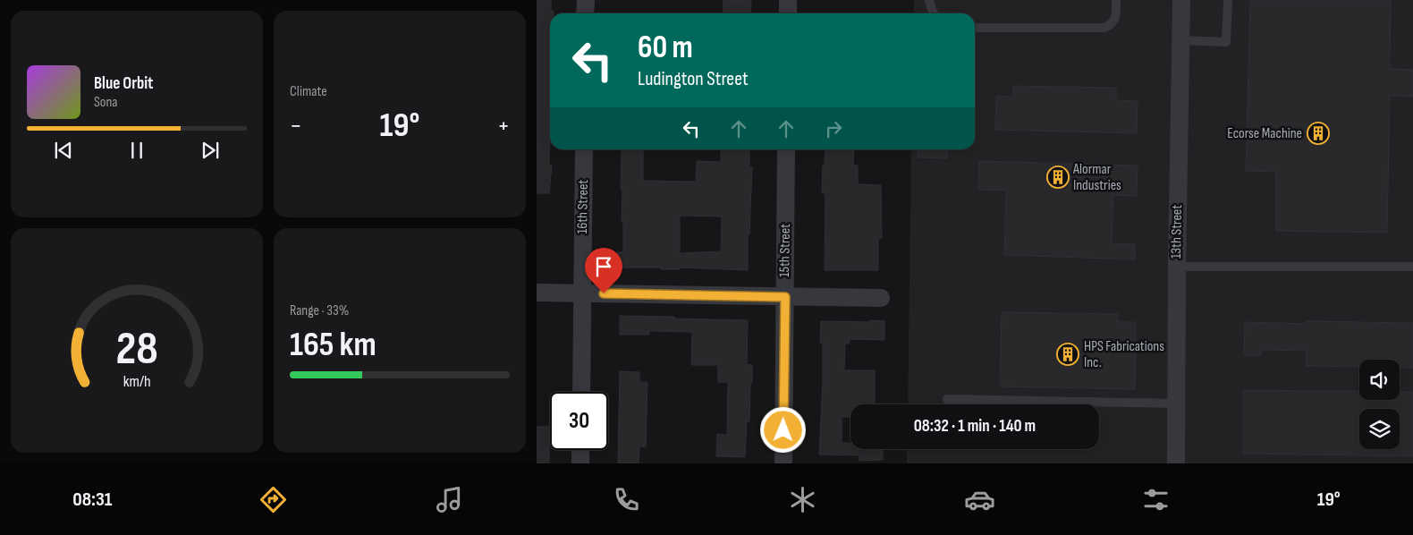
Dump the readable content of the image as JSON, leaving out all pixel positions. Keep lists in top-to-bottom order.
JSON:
{
  "streets": {
    "street": ["16th Street", "13th Street", "15th Street"]
  },
  "places": {
    "building": ["Ecorse Machine", "Alormar Industries", "HPS Fabrications Inc."]
  },
  "page": {
    "tile": [
      "Climate",
      ["Range · 33%", "165 km"]
    ],
    "turn": ["60 m", "Ludington Street"],
    "song": ["Blue Orbit", "Sona"],
    "heat": ["−", "19°", "+"],
    "limit": "30",
    "trip": "08:32 · 1 min · 140 m",
    "tabs": ["08:31", "19°"],
    "gauge": ["28", "km/h"]
  }
}
